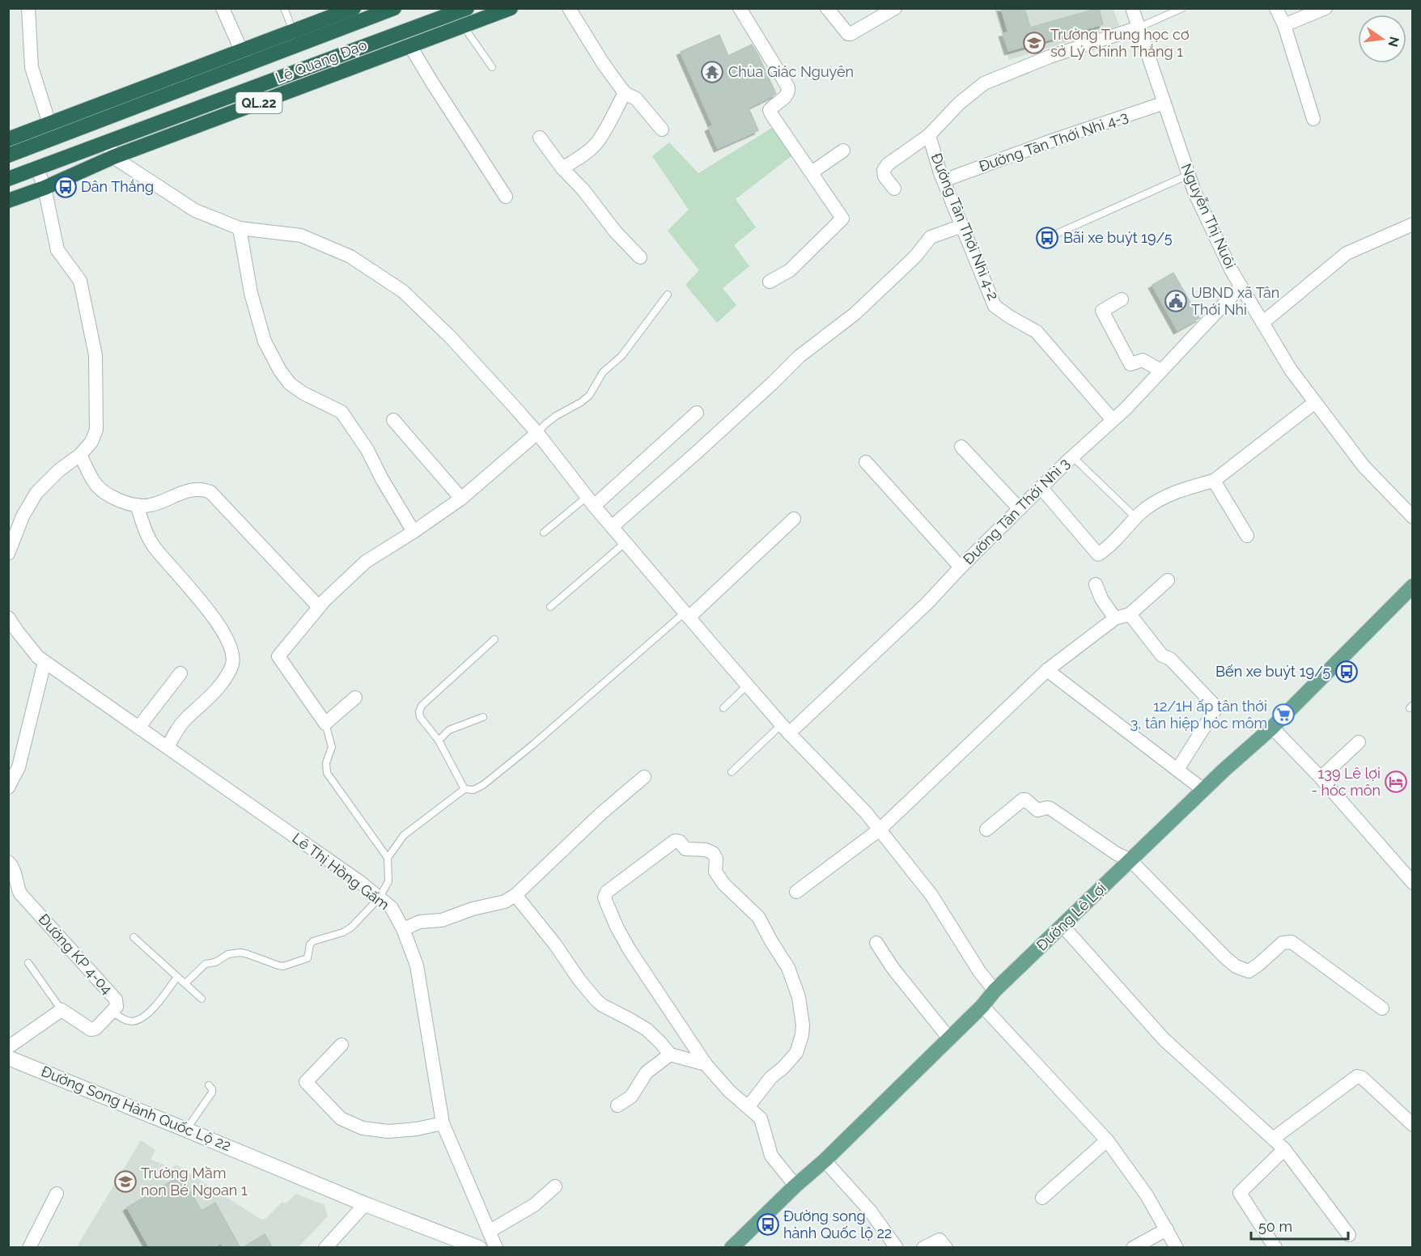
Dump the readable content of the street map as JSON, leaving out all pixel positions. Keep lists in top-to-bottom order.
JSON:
{
  "streets": {
    "highway": ["Lê Quang Đạo", "QL.22"],
    "main road": ["Đường Lê Lợi"],
    "street": [
      "Đường Tân Thới Nhì 4-3",
      "Nguyễn Thị Nuôi",
      "Đường Tân Thới Nhì 4-2",
      "Đường Tân Thới Nhì 3",
      "Lê Thị Hồng Gấm",
      "Đường KP 4-04",
      "Đường Song Hành Quốc Lộ 22"
    ]
  },
  "crossings": [
    ["Đường Tân Thới Nhì 4-3", "Nguyễn Thị Nuôi"],
    ["Đường Tân Thới Nhì 4-3", "Đường Tân Thới Nhì 4-2"],
    ["Nguyễn Thị Nuôi", "Đường Tân Thới Nhì 4-2"],
    ["Nguyễn Thị Nuôi", "Đường Tân Thới Nhì 3"],
    ["Đường Tân Thới Nhì 4-2", "Đường Tân Thới Nhì 3"]
  ],
  "places": {
    "school or university": ["Trường Trung học cơ sở Lý Chính Thắng 1", "Trường Mầm non Bé Ngoan 1"],
    "temple": ["Chùa Giác Nguyên"],
    "bus stop": [
      "Dân Thắng",
      "Bãi xe buýt 19/5",
      "Bến xe buýt 19/5",
      "Đường song hành Quốc lộ 22"
    ],
    "public building": ["UBND xã Tân Thới Nhì"],
    "supermarket": ["12/1H ấp tân thới 3, tân hiệp hóc môm"],
    "hotel": ["139 Lê lợi - hóc môn"]
  },
  "scale_bar": "50 m",
  "north": "right"
}
